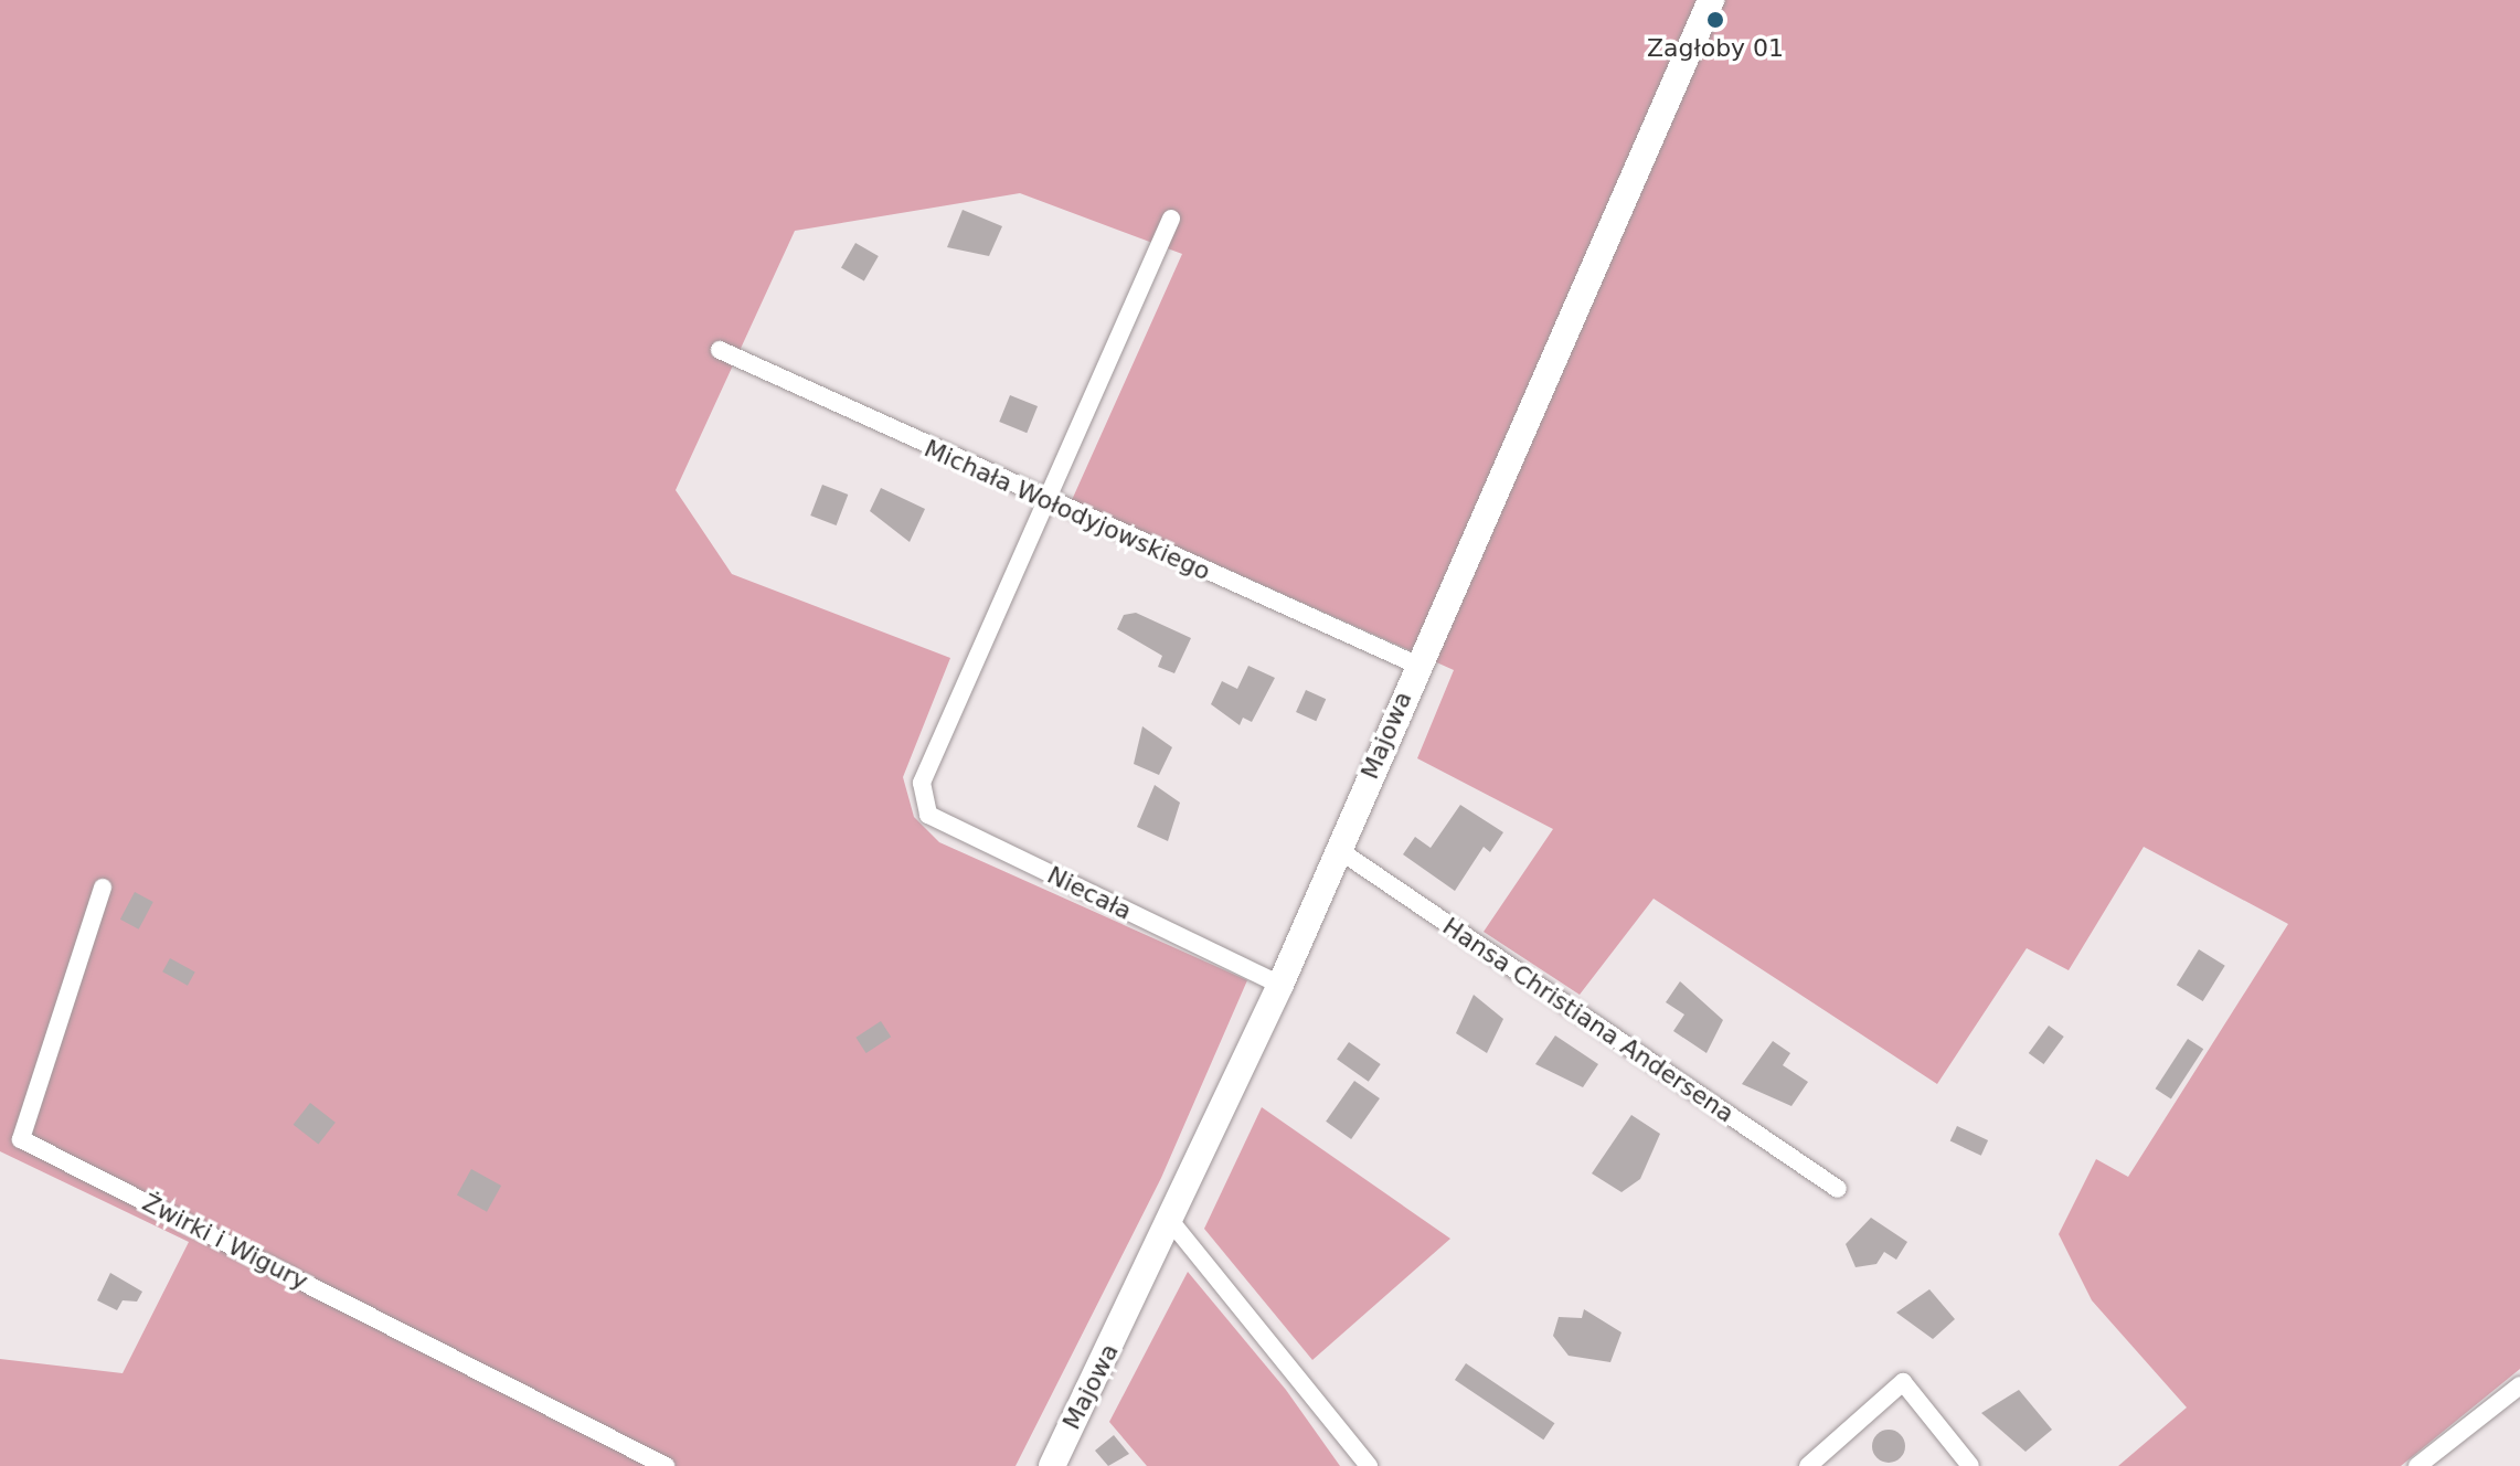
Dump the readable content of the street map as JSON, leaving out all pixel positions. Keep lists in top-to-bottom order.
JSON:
{
  "streets": {
    "street": [
      "Michała Wołodyjowskiego",
      "Majowa",
      "Niecała",
      "Hansa Christiana Andersena",
      "Żwirki i Wigury"
    ]
  },
  "crossings": [
    ["Michała Wołodyjowskiego", "Majowa"],
    ["Michała Wołodyjowskiego", "Niecała"],
    ["Majowa", "Niecała"],
    ["Majowa", "Hansa Christiana Andersena"]
  ],
  "places": ["Zagłoby 01"]
}
